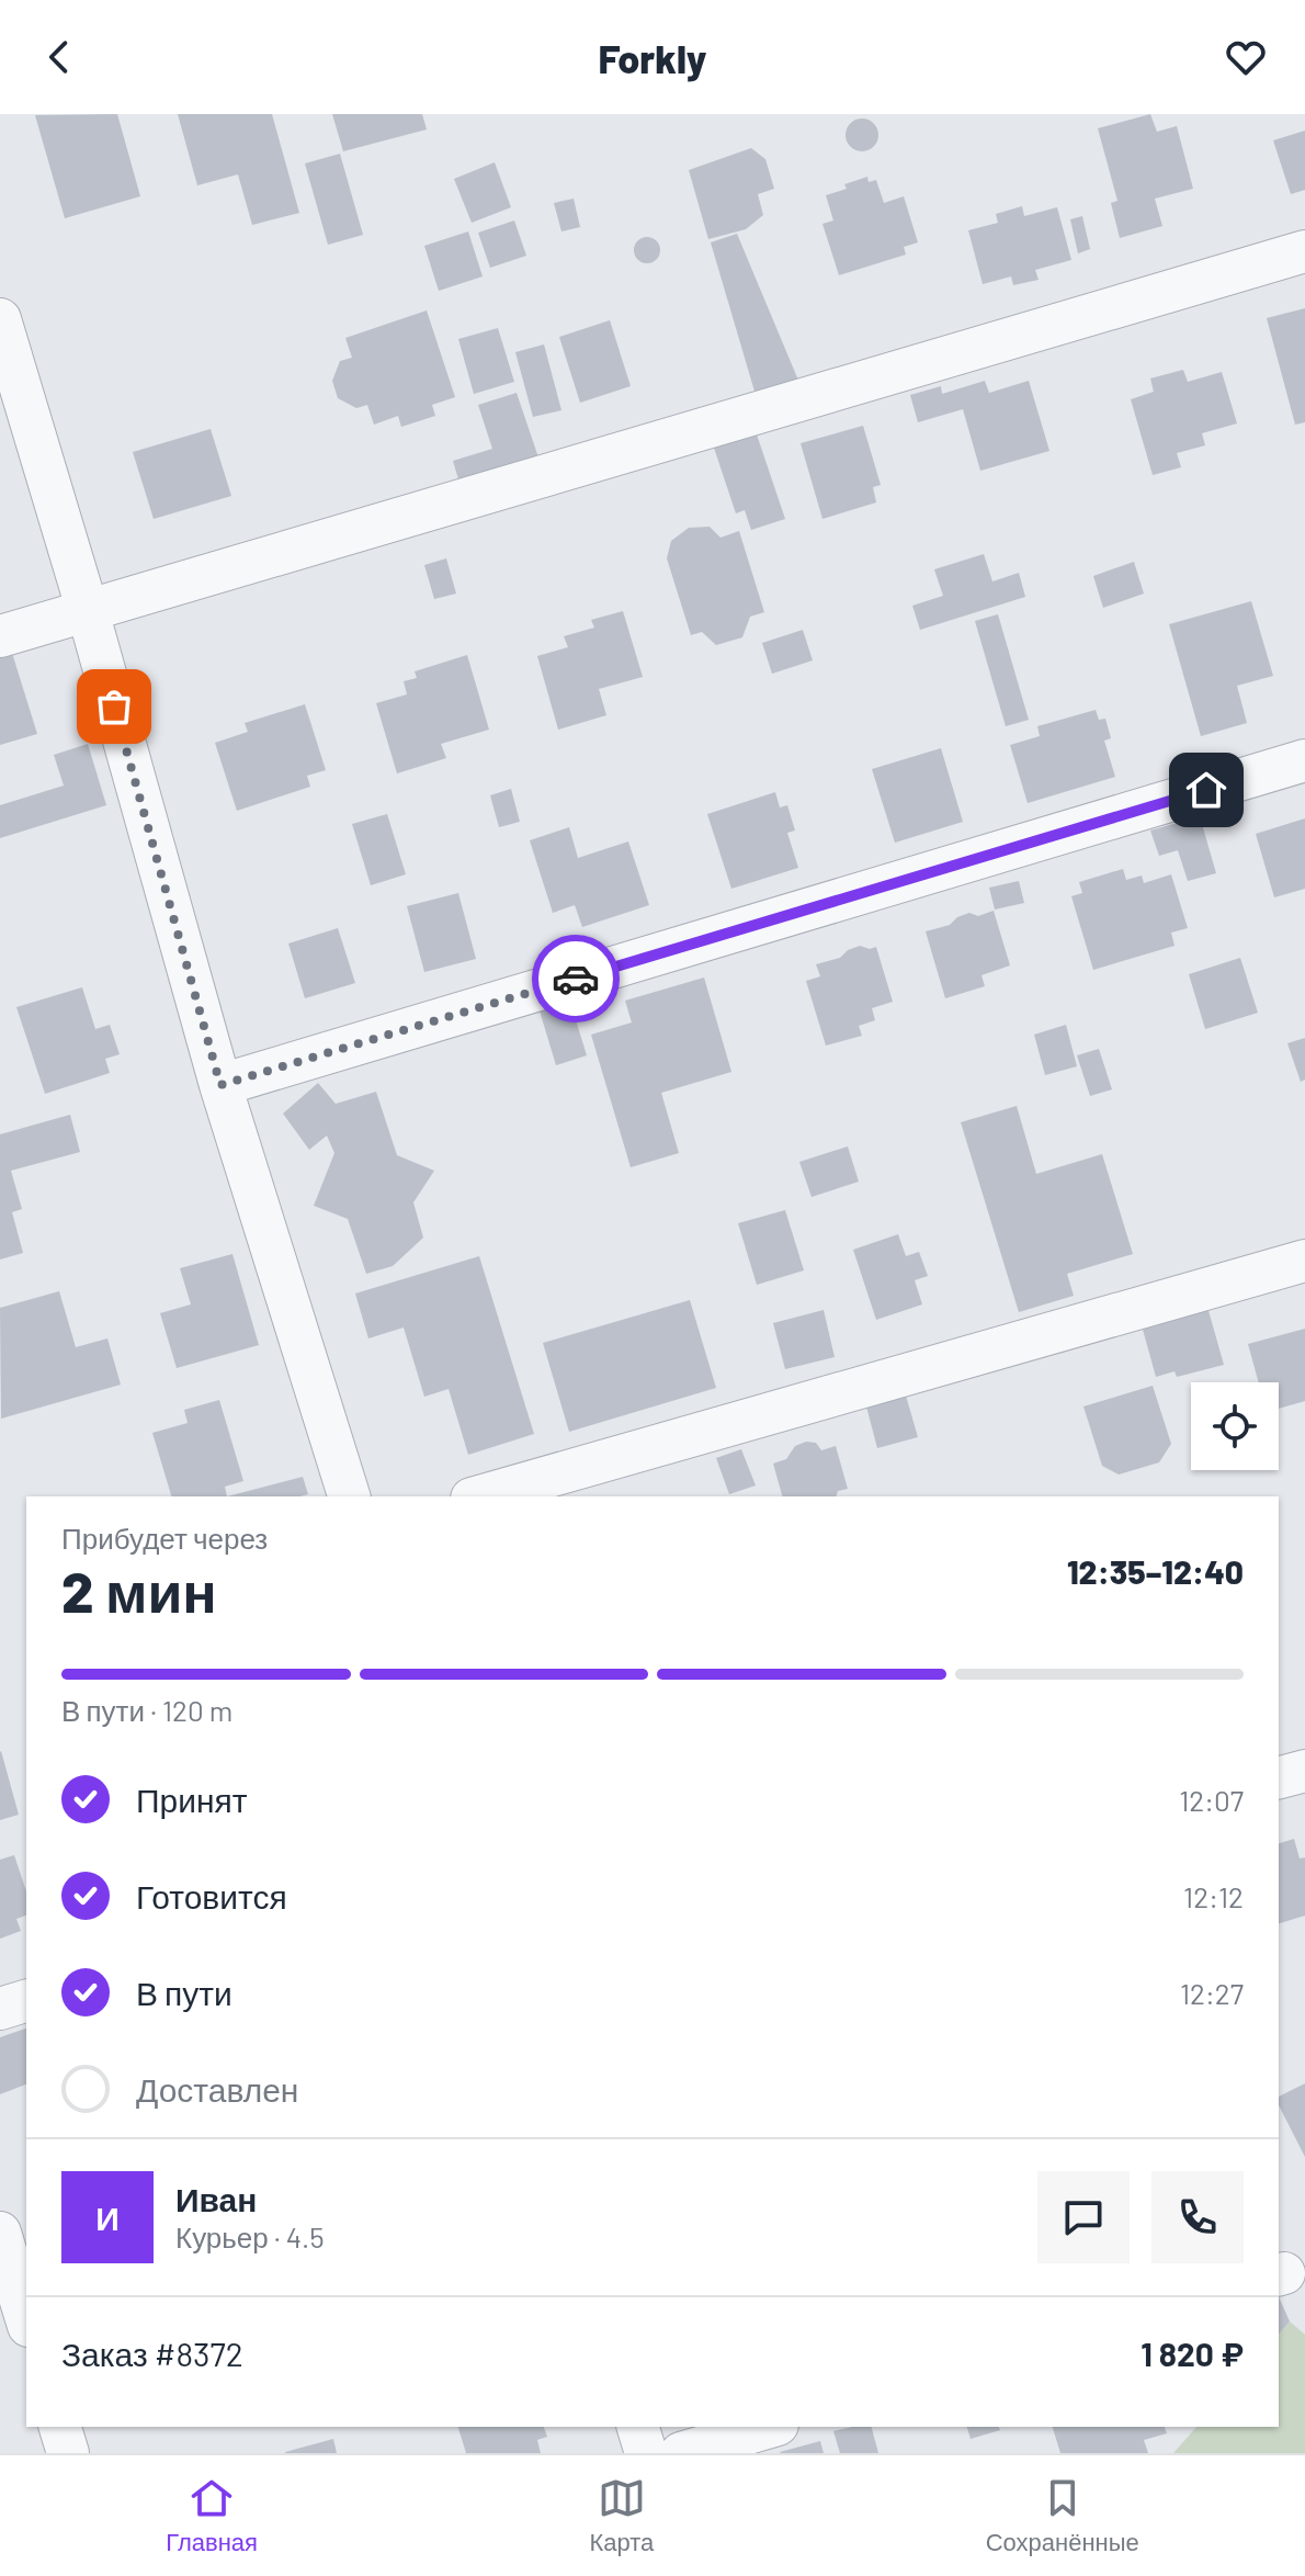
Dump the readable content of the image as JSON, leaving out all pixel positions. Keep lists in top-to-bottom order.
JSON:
{
  "page": {
    "header": "Forkly",
    "heading": ["2 мин", "Прибудет через", "12:35–12:40"],
    "panel": [
      "Иван",
      "Курьер · 4.5",
      "Заказ #8372",
      "1 820 ₽"
    ],
    "bar": "В пути · 120 m",
    "list": [
      ["Принят", "12:07"],
      ["Готовится", "12:12"],
      ["В пути", "12:27"],
      "Доставлен"
    ],
    "round": "И",
    "tabs": ["Главная", "Карта", "Сохранённые"]
  }
}
